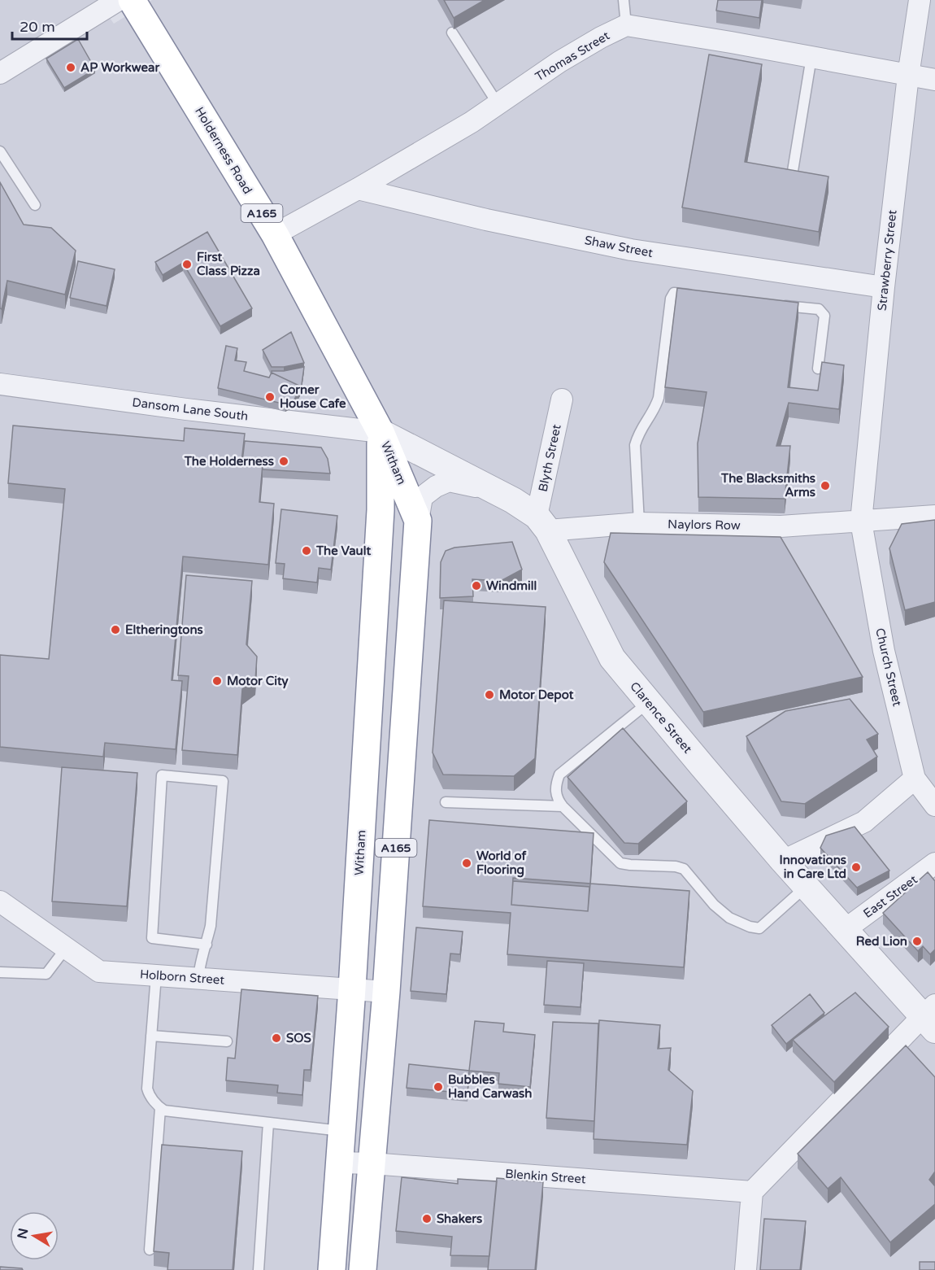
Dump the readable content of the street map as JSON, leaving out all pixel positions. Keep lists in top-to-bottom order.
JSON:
{
  "streets": {
    "highway": ["Holderness Road", "A165", "Witham"],
    "street": [
      "Thomas Street",
      "Shaw Street",
      "Strawberry Street",
      "Dansom Lane South",
      "Blyth Street",
      "Naylors Row",
      "Church Street",
      "Clarence Street",
      "East Street",
      "Holborn Street",
      "Blenkin Street"
    ]
  },
  "crossings": [
    ["Thomas Street", "Holderness Road"],
    ["Thomas Street", "Shaw Street"],
    ["Holderness Road", "Dansom Lane South"],
    ["Holderness Road", "Witham"],
    ["Shaw Street", "Strawberry Street"],
    ["Strawberry Street", "Naylors Row"],
    ["Strawberry Street", "Church Street"],
    ["Dansom Lane South", "Witham"],
    ["Blyth Street", "Naylors Row"],
    ["Blyth Street", "Clarence Street"],
    ["Witham", "Holborn Street"],
    ["Witham", "Blenkin Street"],
    ["Naylors Row", "Church Street"],
    ["Naylors Row", "Clarence Street"],
    ["Clarence Street", "East Street"]
  ],
  "places": [
    "AP Workwear",
    "First Class Pizza",
    "Corner House Cafe",
    "The Holderness",
    "The Blacksmiths Arms",
    "The Vault",
    "Windmill",
    "Eltheringtons",
    "Motor City",
    "Motor Depot",
    "World of Flooring",
    "Innovations in Care Ltd",
    "Red Lion",
    "SOS",
    "Bubbles Hand Carwash",
    "Shakers"
  ],
  "scale_bar": "20 m",
  "north": "left"
}
